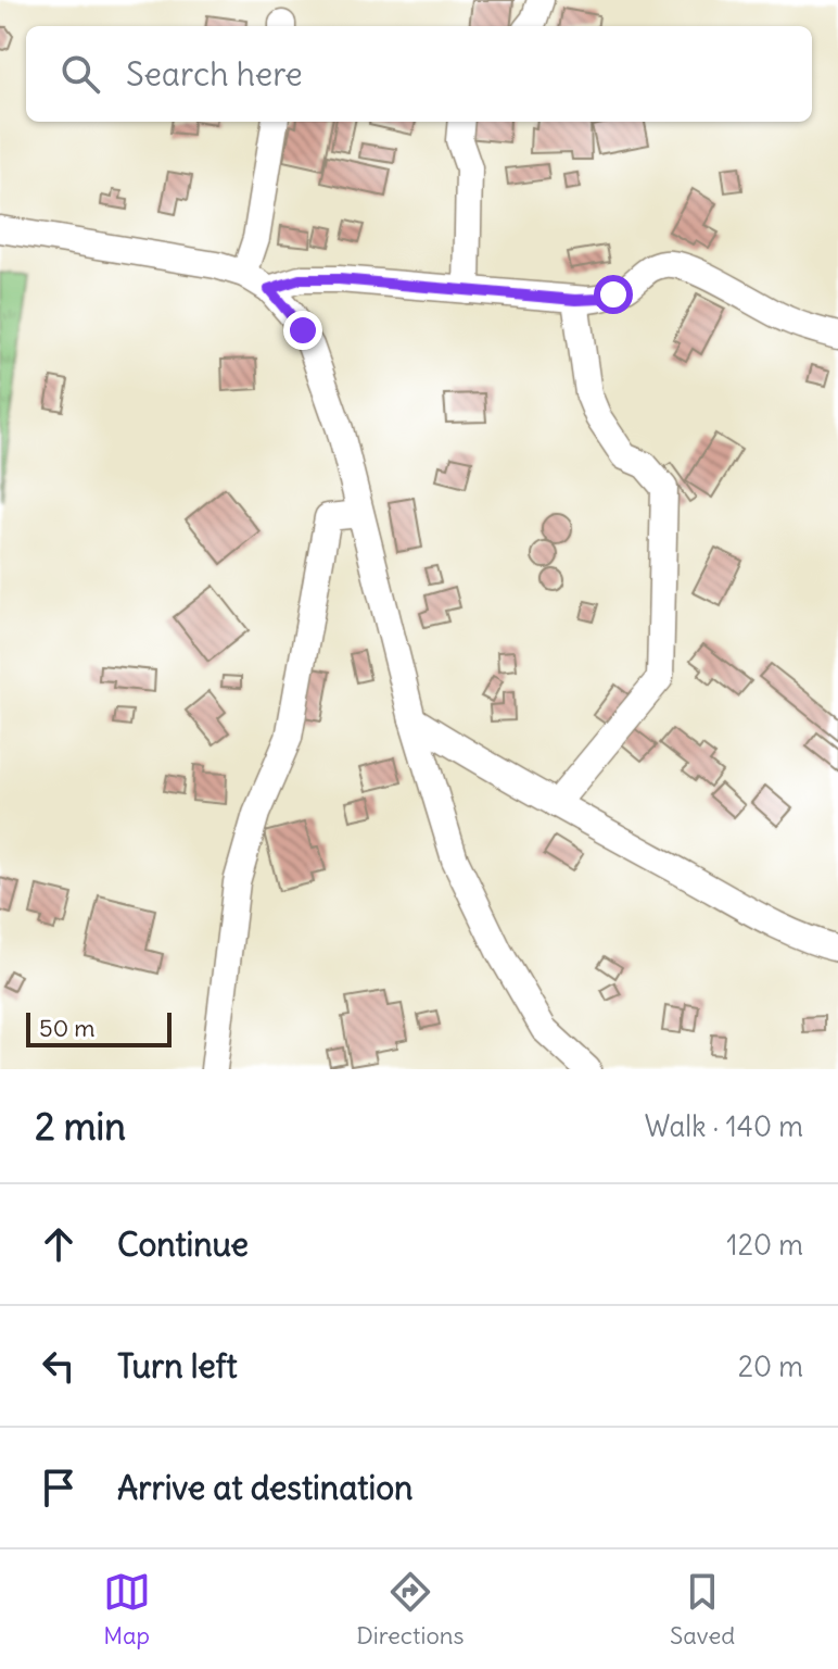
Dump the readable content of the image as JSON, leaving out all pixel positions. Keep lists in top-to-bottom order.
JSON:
{
  "scale_bar": "50 m",
  "page": {
    "search": "Search here",
    "scale": "50 m",
    "heading": ["2 min", "Walk · 140 m"],
    "list": [
      ["Continue", "120 m"],
      ["Turn left", "20 m"],
      "Arrive at destination"
    ],
    "nav": ["Map", "Directions", "Saved"]
  }
}
